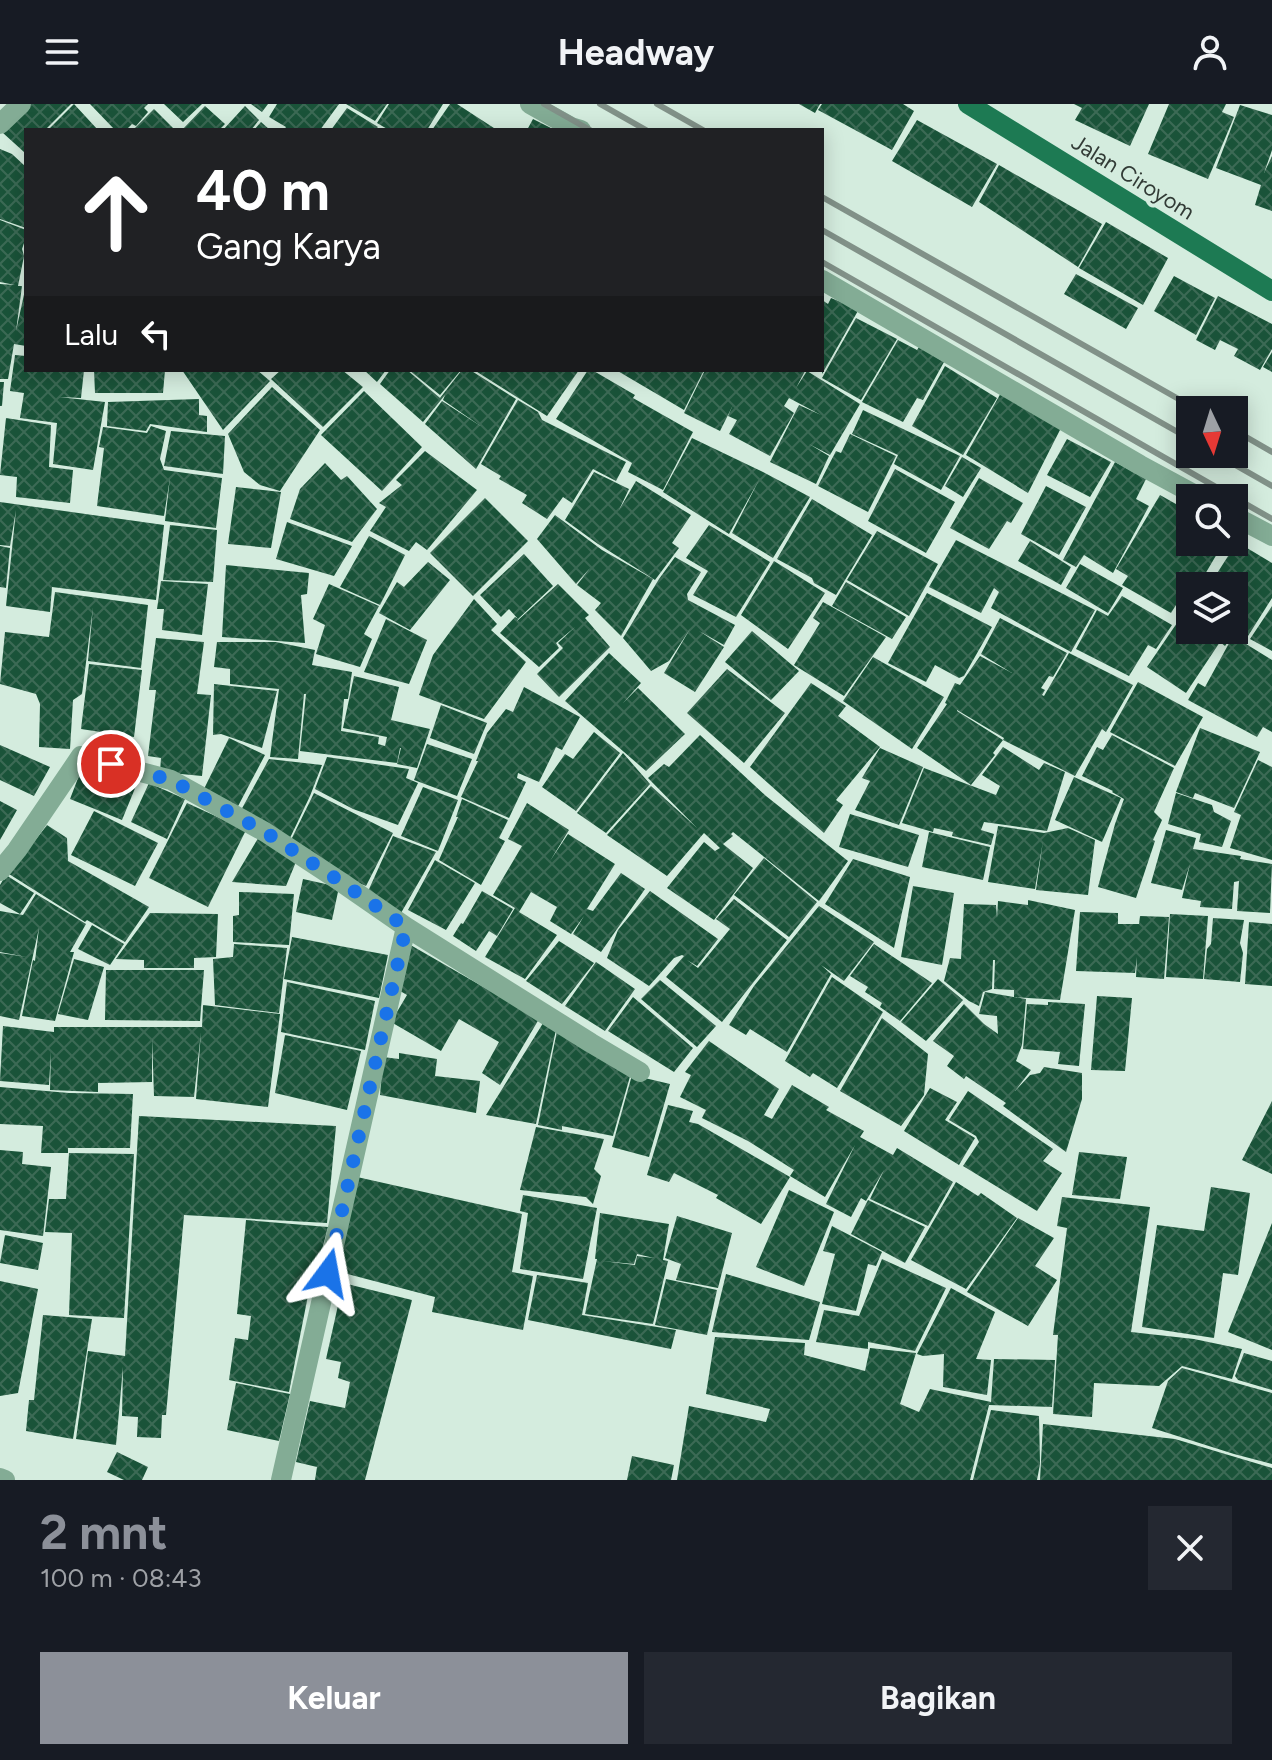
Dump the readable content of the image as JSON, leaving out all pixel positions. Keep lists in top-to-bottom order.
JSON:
{
  "streets": {
    "main road": ["Jalan Ciroyom"]
  },
  "north": "bottom",
  "page": {
    "header": "Headway",
    "turn": ["40 m", "Gang Karya"],
    "then": "Lalu",
    "heading": ["2 mnt", "100 m · 08:43"],
    "buttons": ["Keluar", "Bagikan"]
  }
}
